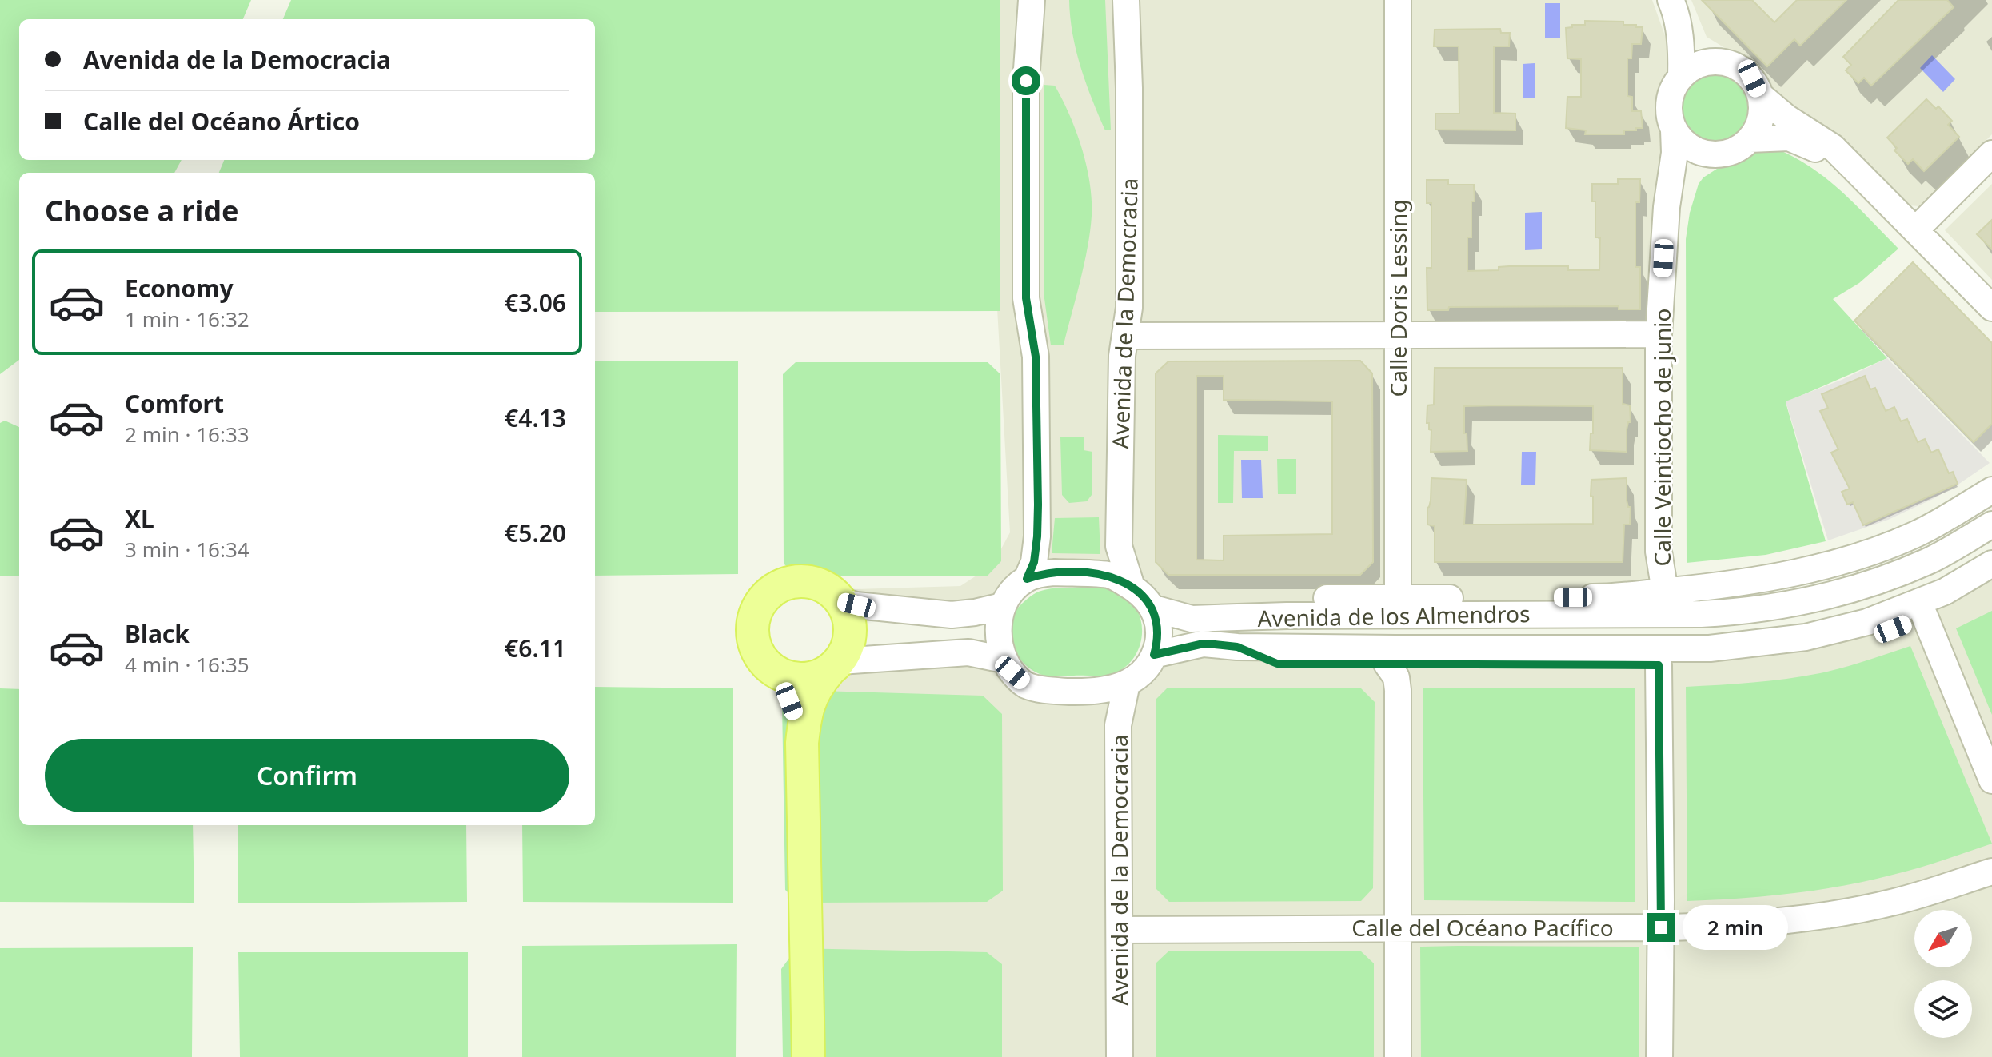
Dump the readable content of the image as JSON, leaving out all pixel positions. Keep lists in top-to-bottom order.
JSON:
{
  "streets": {
    "street": [
      "Calle Doris Lessing",
      "Avenida de la Democracia",
      "Calle Veintiocho de junio",
      "Avenida de los Almendros",
      "Calle del Océano Pacífico"
    ]
  },
  "crossings": [
    ["Calle Doris Lessing", "Avenida de los Almendros"],
    ["Avenida de la Democracia", "Avenida de los Almendros"],
    ["Avenida de la Democracia", "Calle del Océano Pacífico"],
    ["Calle Veintiocho de junio", "Avenida de los Almendros"]
  ],
  "north": "bottom left",
  "page": {
    "banner": ["Avenida de la Democracia", "Calle del Océano Ártico"],
    "heading": "Choose a ride",
    "list": [
      {
        "name": "Economy",
        "note": "1 min · 16:32",
        "value": "€3.06"
      },
      {
        "name": "Comfort",
        "note": "2 min · 16:33",
        "value": "€4.13"
      },
      {
        "name": "XL",
        "note": "3 min · 16:34",
        "value": "€5.20"
      },
      {
        "name": "Black",
        "note": "4 min · 16:35",
        "value": "€6.11"
      }
    ],
    "buttons": "Confirm",
    "bubble": "2 min"
  }
}
